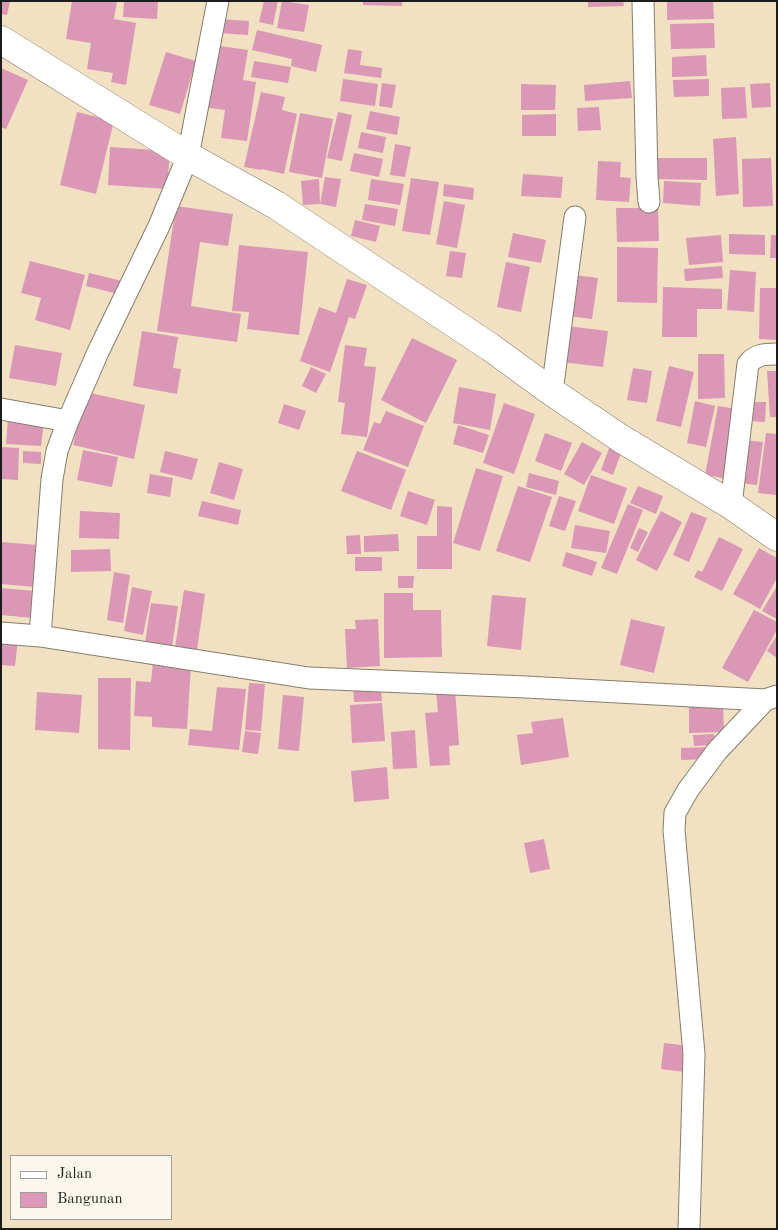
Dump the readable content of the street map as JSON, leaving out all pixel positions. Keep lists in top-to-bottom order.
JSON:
{
  "legend": ["Jalan", "Bangunan"]
}
